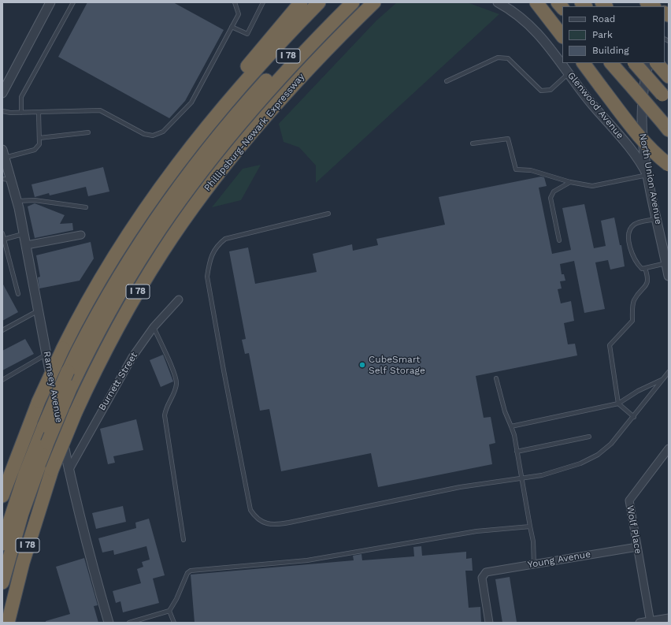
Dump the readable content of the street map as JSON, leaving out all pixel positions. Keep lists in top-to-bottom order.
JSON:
{
  "streets": {
    "highway": ["I 78", "Phillipsburg-Newark Expressway"],
    "street": [
      "Glenwood Avenue",
      "North Union Avenue",
      "Burnett Street",
      "Ramsey Avenue",
      "Wolf Place",
      "Young Avenue"
    ]
  },
  "crossings": [
    ["Glenwood Avenue", "North Union Avenue"],
    ["Burnett Street", "Ramsey Avenue"],
    ["Wolf Place", "Young Avenue"]
  ],
  "places": ["CubeSmart Self Storage"],
  "legend": ["Road", "Park", "Building"]
}
